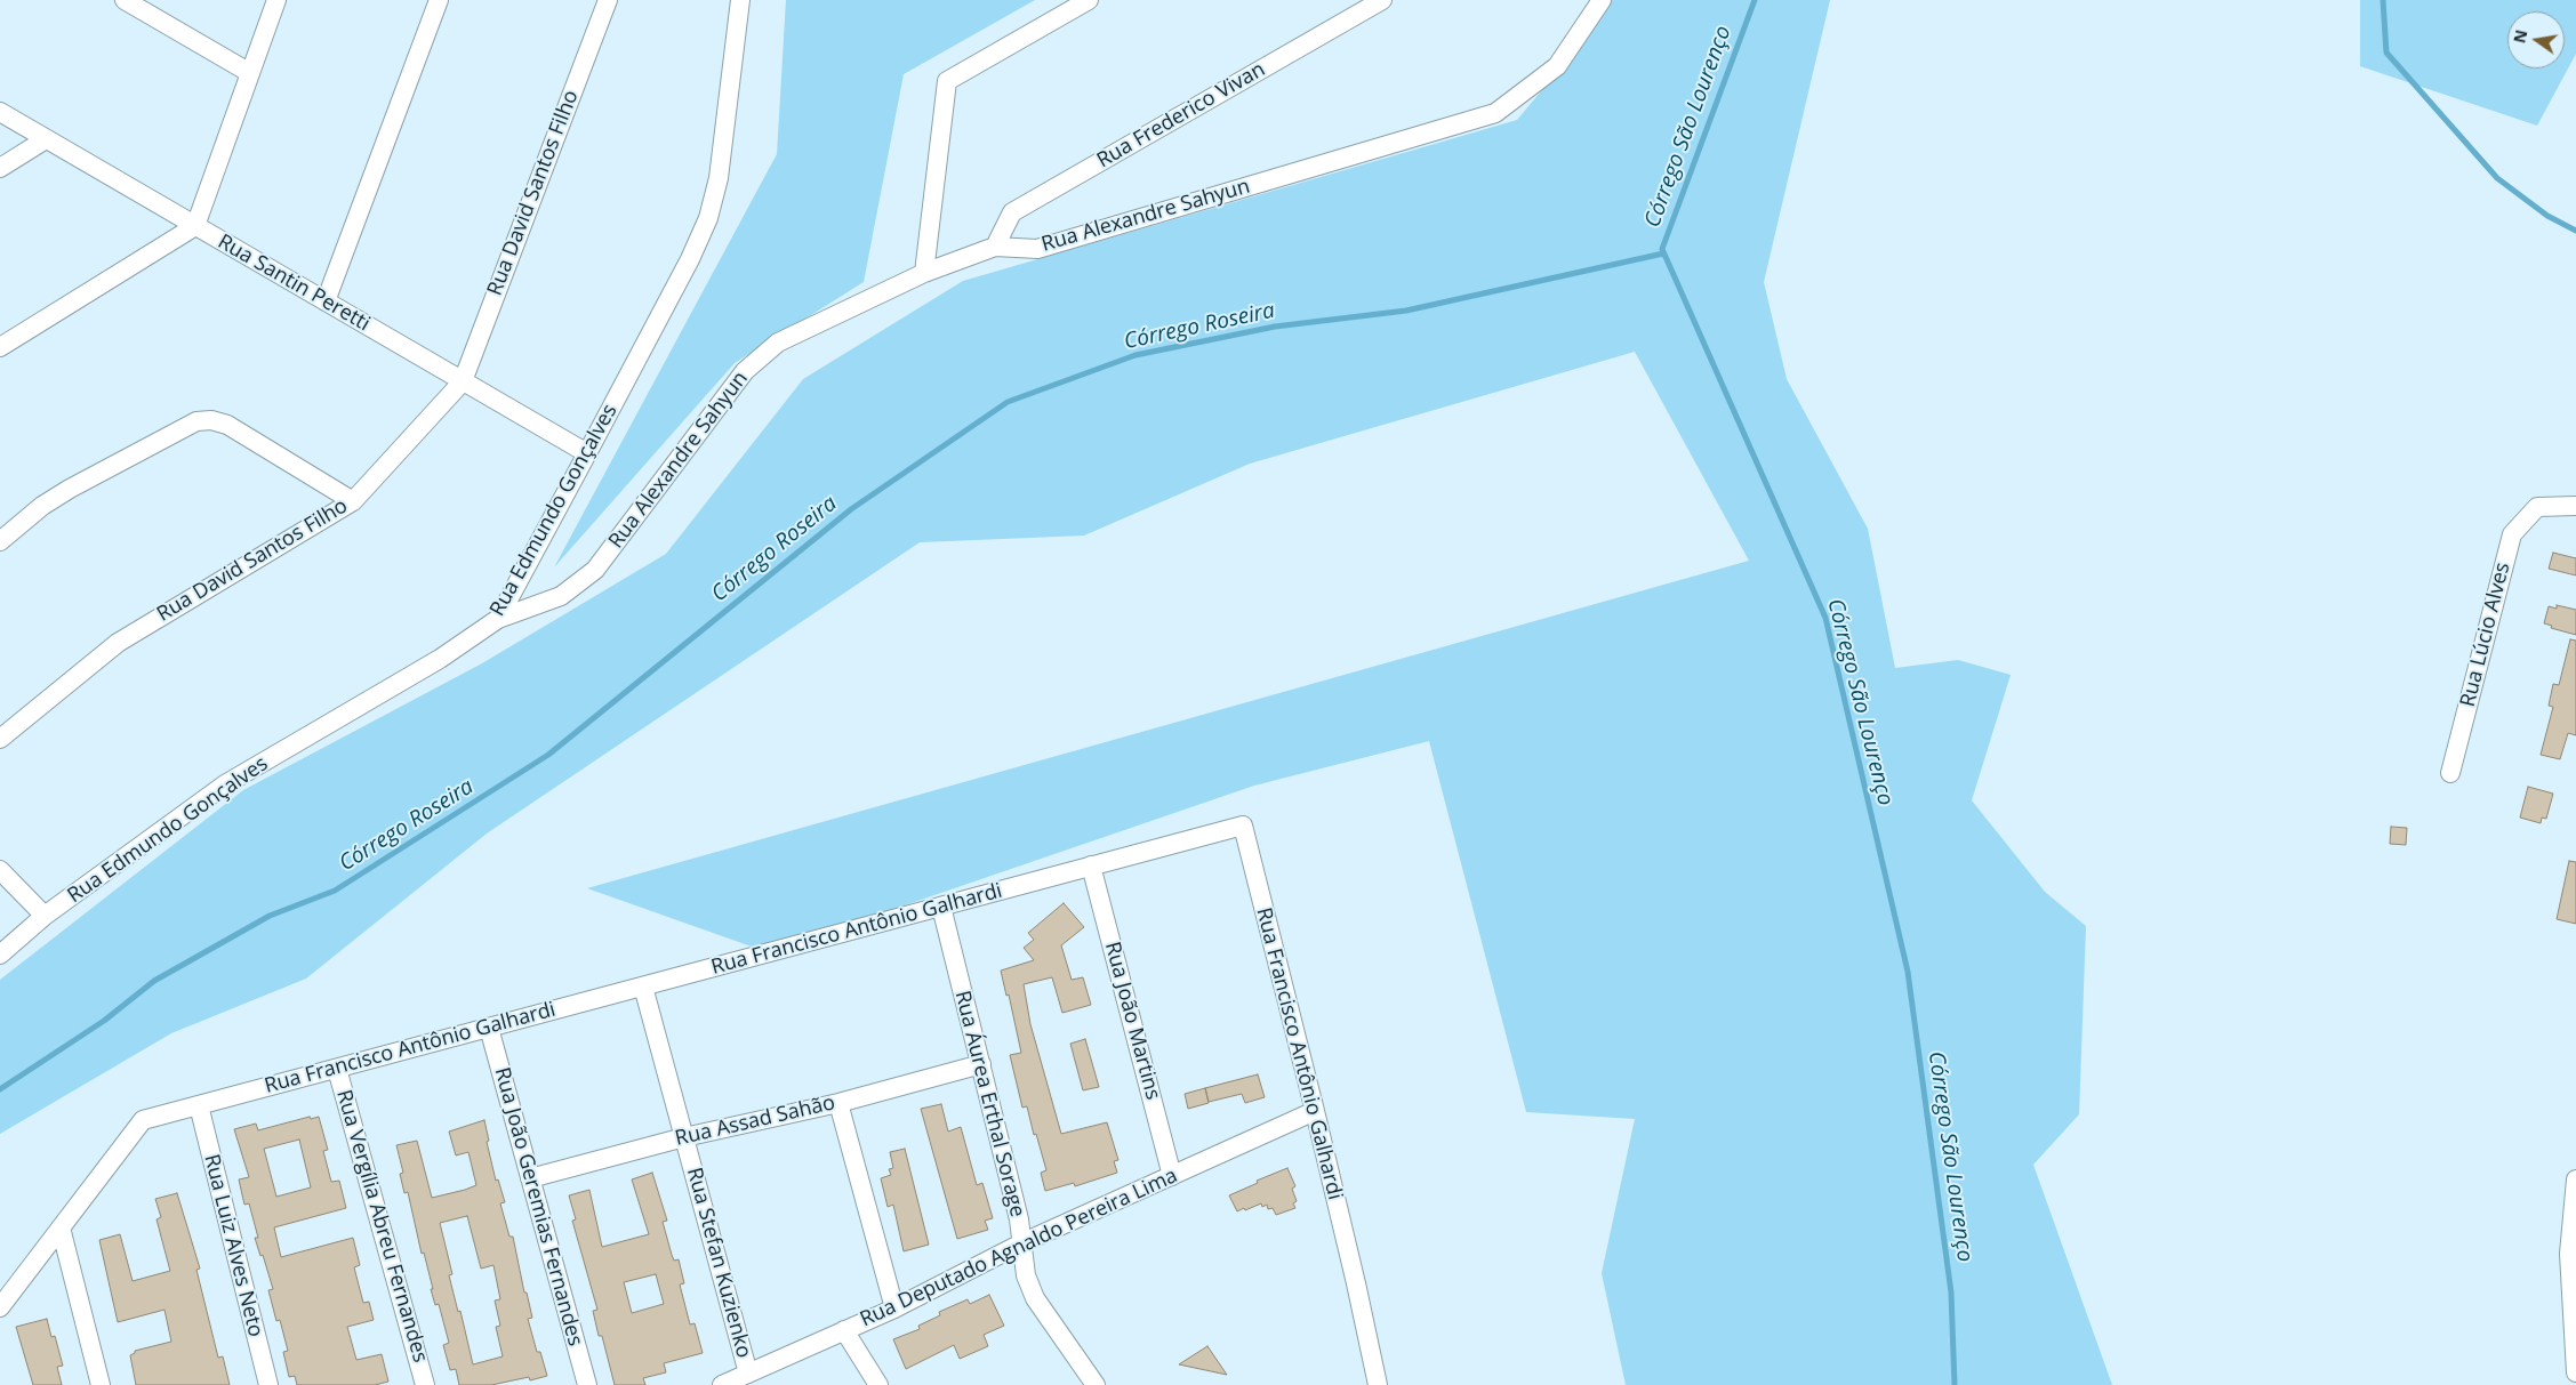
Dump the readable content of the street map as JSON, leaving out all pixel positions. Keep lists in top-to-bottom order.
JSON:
{
  "streets": {
    "street": [
      "Rua Frederico Vivan",
      "Rua David Santos Filho",
      "Rua Alexandre Sahyun",
      "Rua Santin Peretti",
      "Rua Edmundo Gonçalves",
      "Rua Lúcio Alves",
      "Rua Francisco Antônio Galhardi",
      "Rua João Martins",
      "Rua Áurea Erthal Sorage",
      "Rua Assad Sahão",
      "Rua João Geremias Fernandes",
      "Rua Vergília Abreu Fernandes",
      "Rua Luiz Alves Neto",
      "Rua Deputado Agnaldo Pereira Lima",
      "Rua Stefan Kuzienko"
    ]
  },
  "crossings": [
    ["Rua Frederico Vivan", "Rua Alexandre Sahyun"],
    ["Rua David Santos Filho", "Rua Santin Peretti"],
    ["Rua Alexandre Sahyun", "Rua Edmundo Gonçalves"],
    ["Rua Santin Peretti", "Rua Edmundo Gonçalves"],
    ["Rua Francisco Antônio Galhardi", "Rua João Martins"],
    ["Rua Francisco Antônio Galhardi", "Rua Áurea Erthal Sorage"],
    ["Rua Francisco Antônio Galhardi", "Rua João Geremias Fernandes"],
    ["Rua Francisco Antônio Galhardi", "Rua Vergília Abreu Fernandes"],
    ["Rua Francisco Antônio Galhardi", "Rua Luiz Alves Neto"],
    ["Rua Francisco Antônio Galhardi", "Rua Deputado Agnaldo Pereira Lima"],
    ["Rua Francisco Antônio Galhardi", "Rua Stefan Kuzienko"],
    ["Rua João Martins", "Rua Deputado Agnaldo Pereira Lima"],
    ["Rua Áurea Erthal Sorage", "Rua Assad Sahão"],
    ["Rua Áurea Erthal Sorage", "Rua Deputado Agnaldo Pereira Lima"],
    ["Rua Assad Sahão", "Rua João Geremias Fernandes"],
    ["Rua Assad Sahão", "Rua Stefan Kuzienko"],
    ["Rua Deputado Agnaldo Pereira Lima", "Rua Stefan Kuzienko"]
  ],
  "water": ["Córrego São Lourenço", "Córrego Roseira"],
  "north": "left"
}
